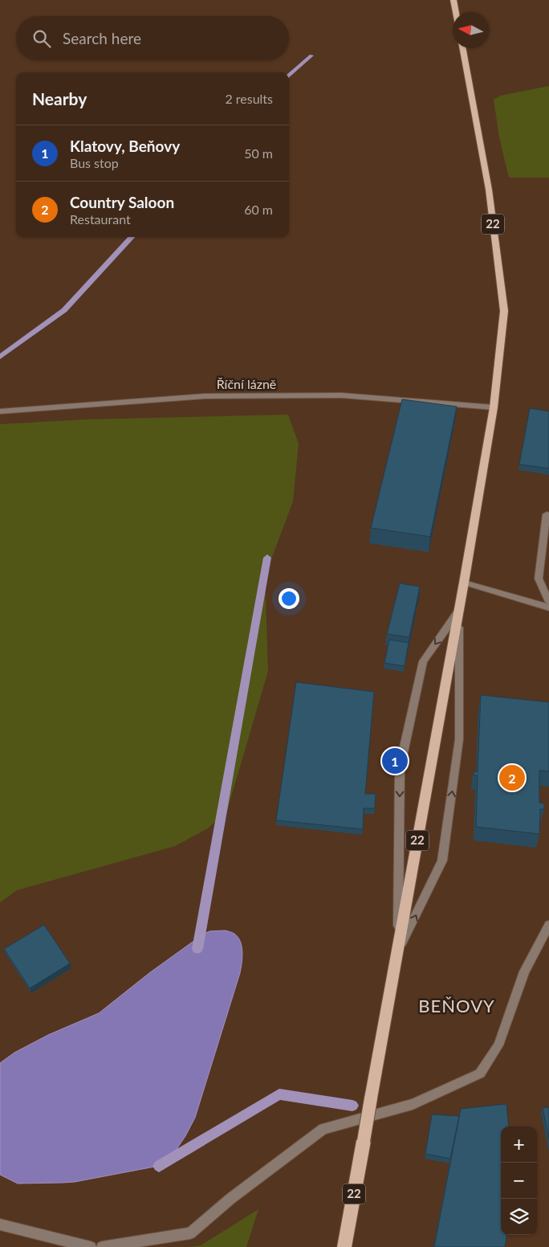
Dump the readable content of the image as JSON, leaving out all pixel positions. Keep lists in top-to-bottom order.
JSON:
{
  "streets": {
    "main road": ["22"],
    "street": ["Říční lázně"]
  },
  "crossings": [
    ["22", "Říční lázně"]
  ],
  "districts": ["BEŇOVY"],
  "north": "left",
  "page": {
    "search": "Search here",
    "heading": ["Nearby", "2 results"],
    "list": [
      {
        "mark": "1",
        "name": "Klatovy, Beňovy",
        "note": "Bus stop",
        "value": "50 m"
      },
      {
        "mark": "2",
        "name": "Country Saloon",
        "note": "Restaurant",
        "value": "60 m"
      }
    ],
    "pins": ["1", "2"],
    "map_buttons": ["+", "−"]
  }
}
